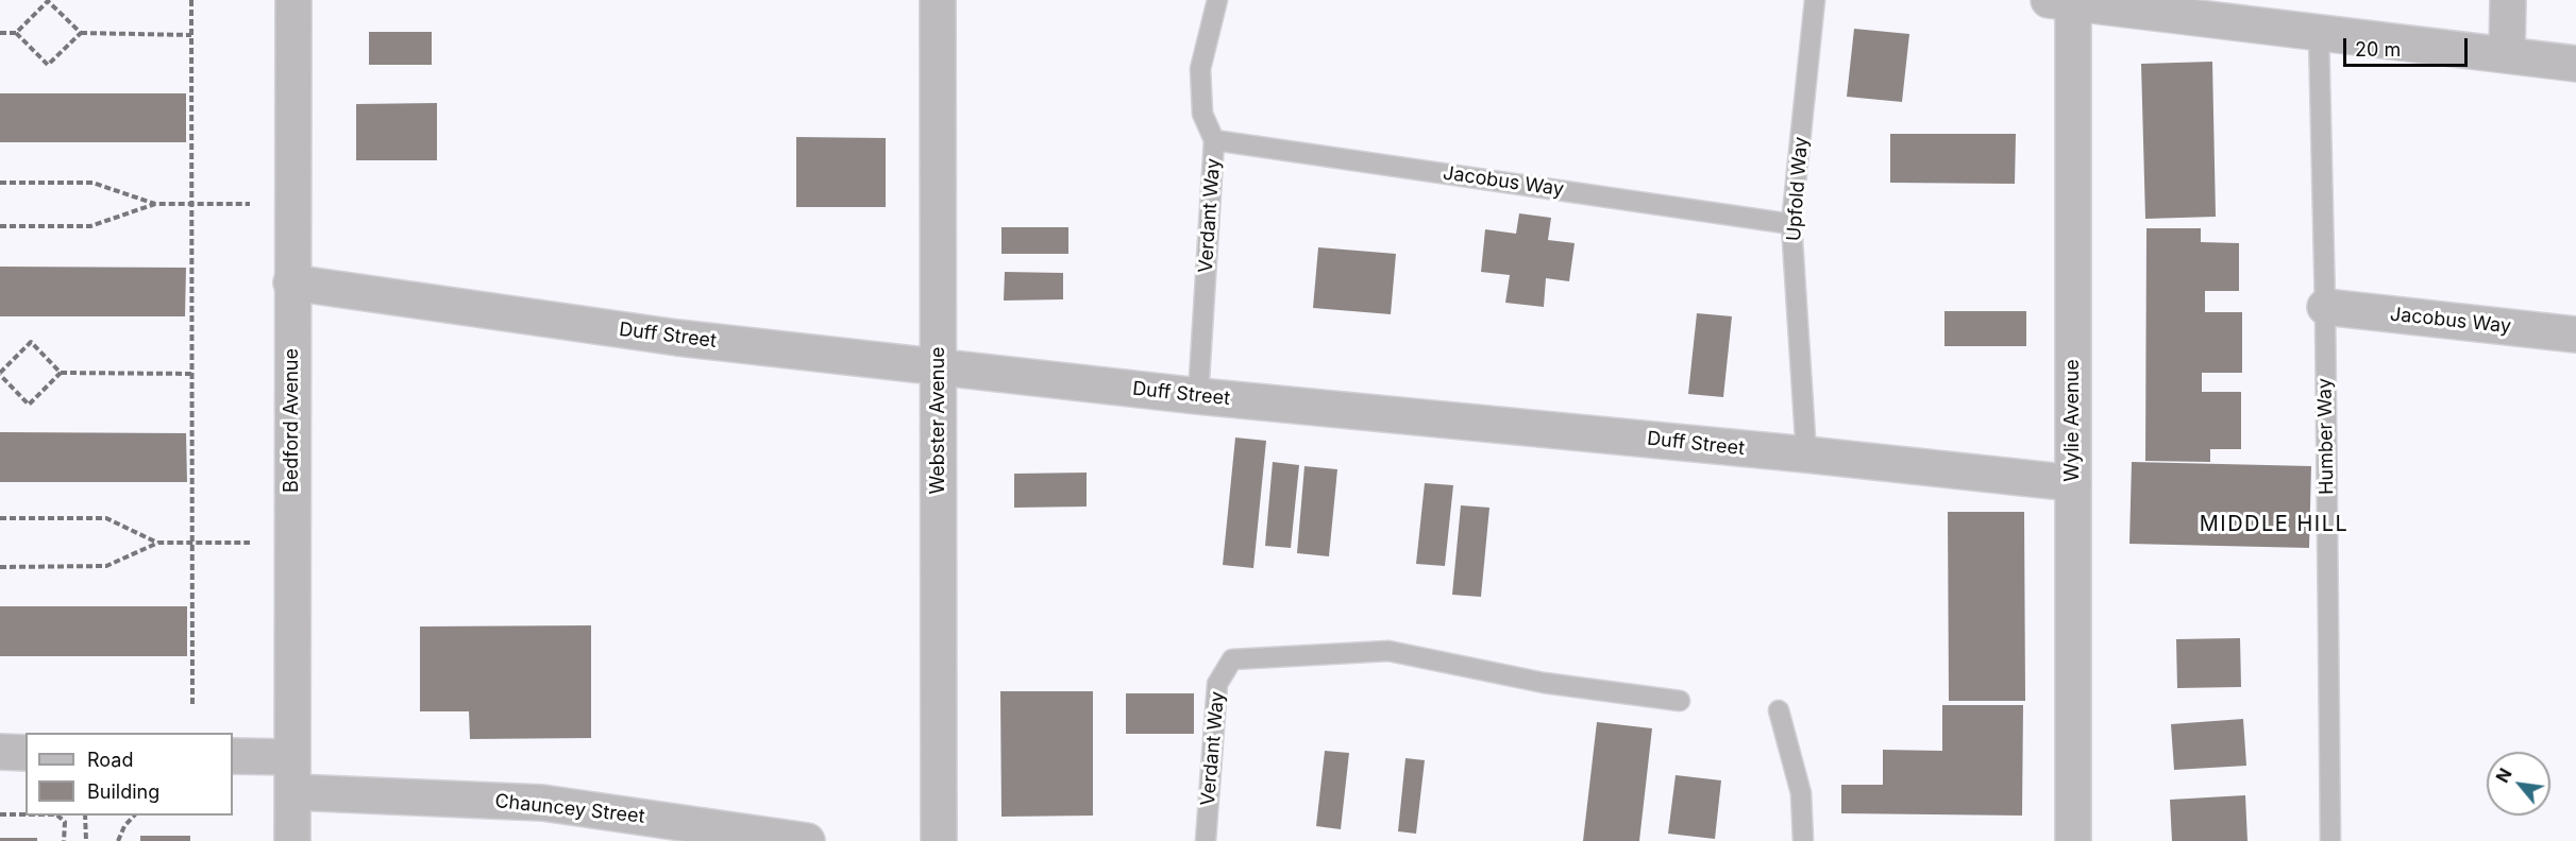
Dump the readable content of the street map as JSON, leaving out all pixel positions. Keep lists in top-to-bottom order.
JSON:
{
  "streets": {
    "street": [
      "Jacobus Way",
      "Duff Street",
      "Bedford Avenue",
      "Webster Avenue",
      "Wylie Avenue",
      "Chauncey Street"
    ],
    "lane": ["Upfold Way", "Verdant Way", "Humber Way"]
  },
  "crossings": [
    ["Jacobus Way", "Upfold Way"],
    ["Jacobus Way", "Verdant Way"],
    ["Jacobus Way", "Humber Way"],
    ["Upfold Way", "Duff Street"],
    ["Verdant Way", "Duff Street"],
    ["Duff Street", "Bedford Avenue"],
    ["Duff Street", "Webster Avenue"],
    ["Duff Street", "Wylie Avenue"],
    ["Bedford Avenue", "Chauncey Street"]
  ],
  "districts": ["MIDDLE HILL"],
  "legend": ["Road", "Building"],
  "scale_bar": "20 m",
  "north": "top left"
}
